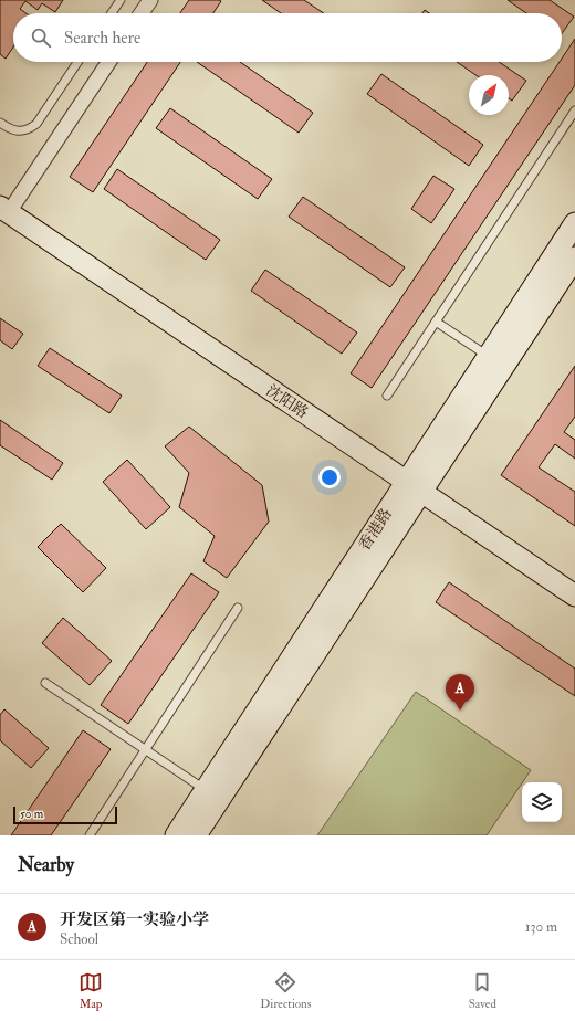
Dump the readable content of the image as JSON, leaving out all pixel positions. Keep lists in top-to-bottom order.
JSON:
{
  "streets": {
    "main road": ["沈阳路", "香港路"]
  },
  "crossings": [
    ["沈阳路", "香港路"]
  ],
  "scale_bar": "50 m",
  "north": "top right",
  "page": {
    "search": "Search here",
    "pins": "A",
    "scale": "50 m",
    "heading": "Nearby",
    "list": [
      {
        "mark": "A",
        "name": "开发区第一实验小学",
        "note": "School",
        "value": "130 m"
      }
    ],
    "nav": ["Map", "Directions", "Saved"]
  }
}
